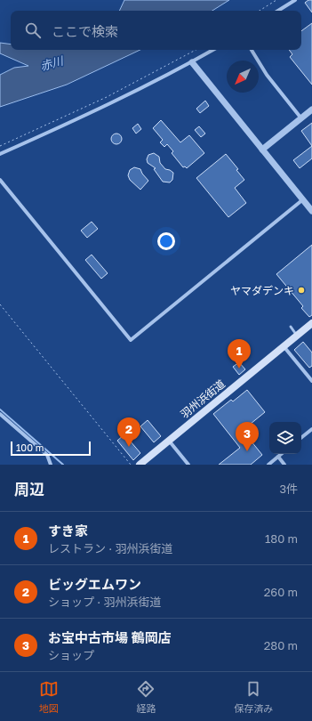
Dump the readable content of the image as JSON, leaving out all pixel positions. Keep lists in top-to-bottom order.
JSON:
{
  "streets": {
    "main road": ["羽州浜街道"]
  },
  "water": ["赤川"],
  "places": ["ヤマダデンキ"],
  "scale_bar": "100 m",
  "north": "bottom left",
  "page": {
    "search": "ここで検索",
    "pins": ["1", "2", "3"],
    "scale": "100 m",
    "heading": ["周辺", "3件"],
    "list": [
      {
        "mark": "1",
        "name": "すき家",
        "note": "レストラン · 羽州浜街道",
        "value": "180 m"
      },
      {
        "mark": "2",
        "name": "ビッグエムワン",
        "note": "ショップ · 羽州浜街道",
        "value": "260 m"
      },
      {
        "mark": "3",
        "name": "お宝中古市場 鶴岡店",
        "note": "ショップ",
        "value": "280 m"
      }
    ],
    "nav": ["地図", "経路", "保存済み"]
  }
}
